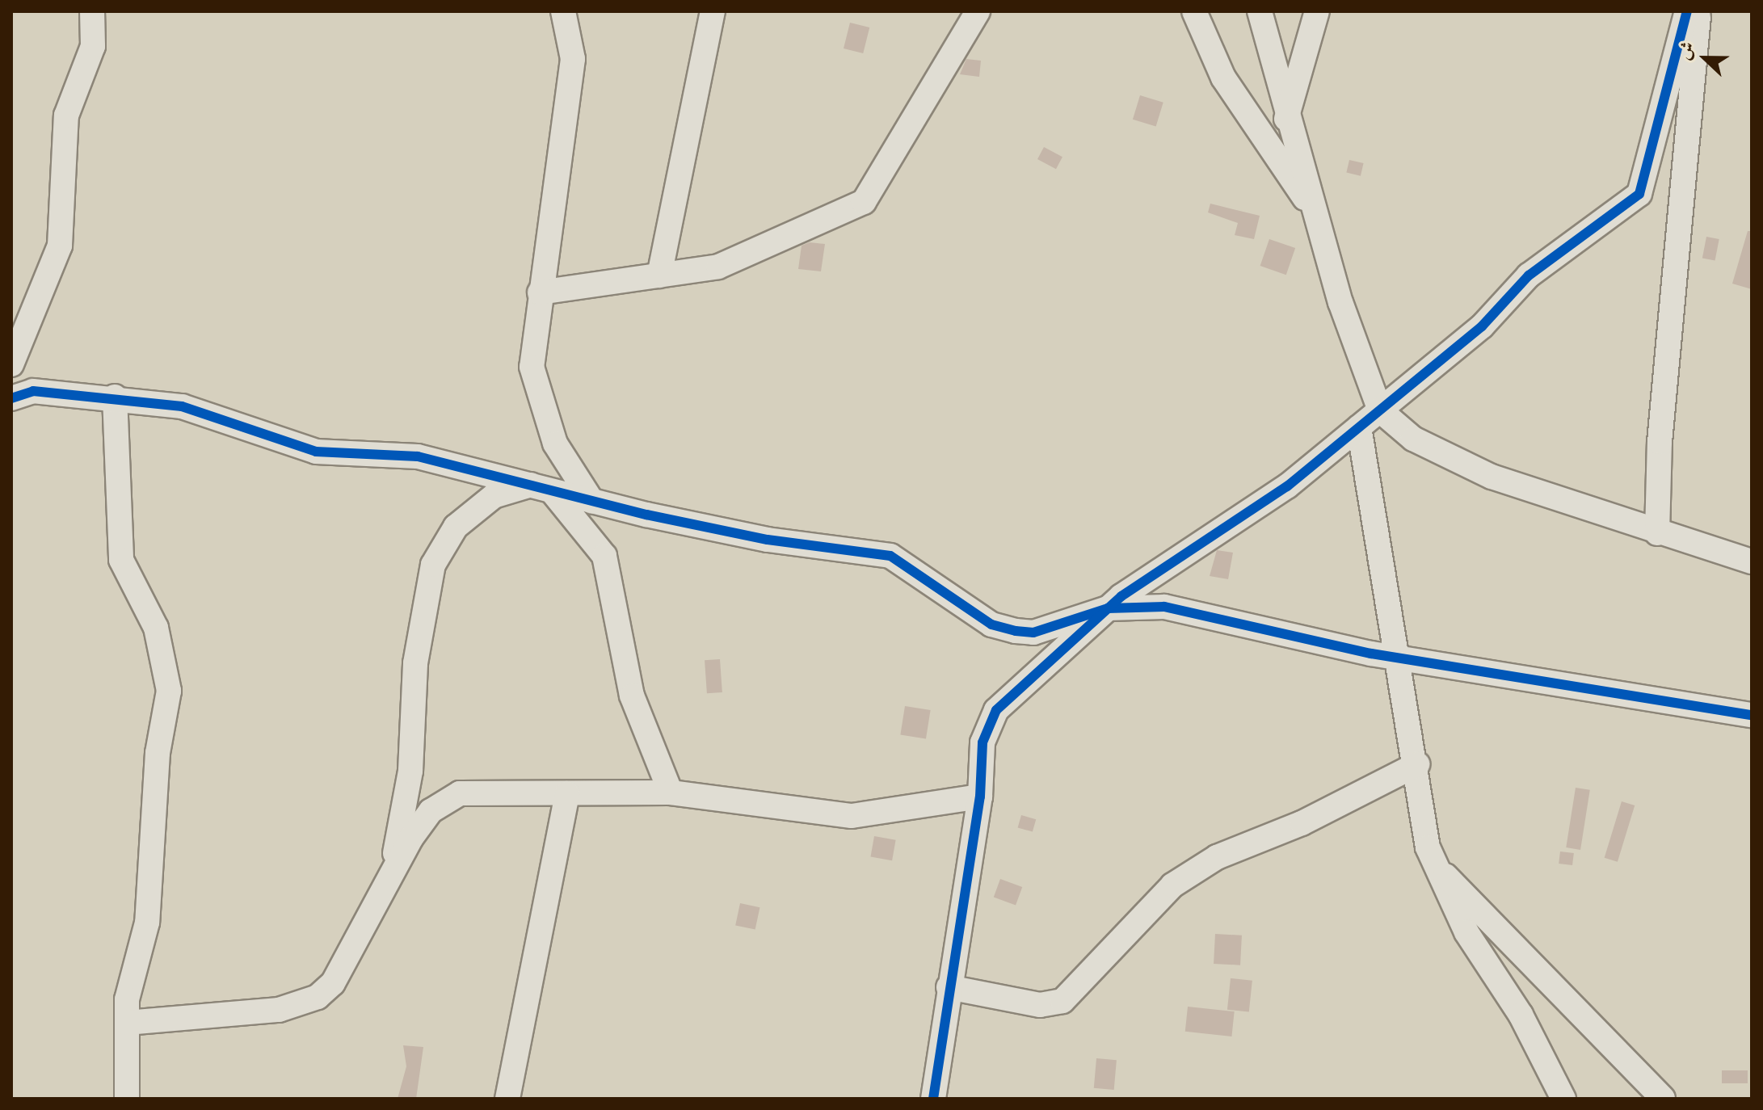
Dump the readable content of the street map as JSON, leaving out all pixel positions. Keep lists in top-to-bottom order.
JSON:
{
  "north": "left"
}
